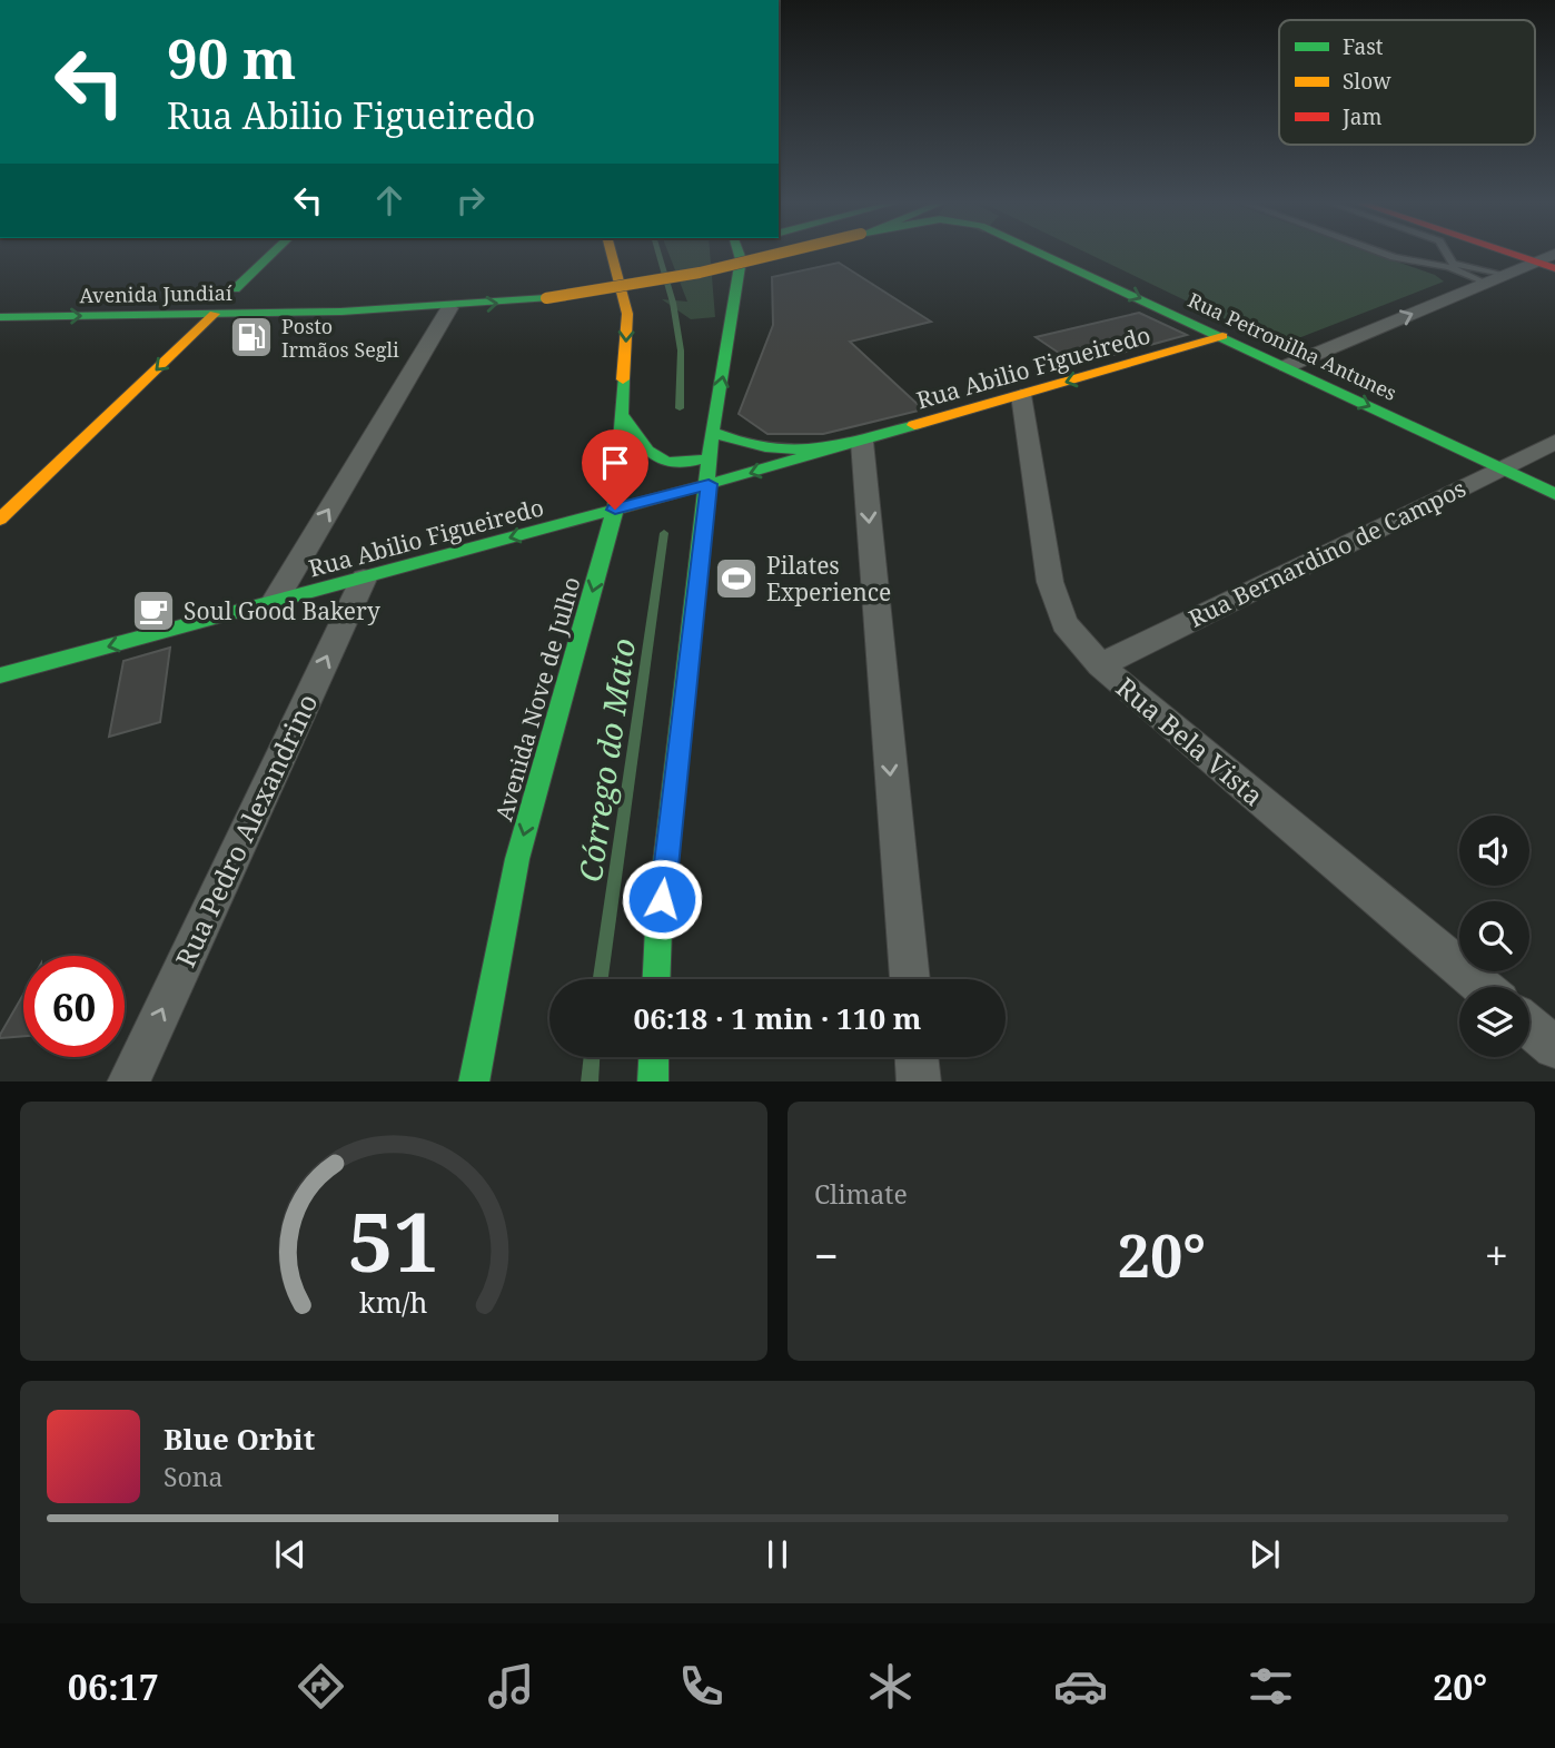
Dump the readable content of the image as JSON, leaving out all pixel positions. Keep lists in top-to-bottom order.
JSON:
{
  "streets": {
    "main road": [
      "Avenida Jundiaí",
      "Rua Petronilha Antunes",
      "Rua Abilio Figueiredo",
      "Avenida Nove de Julho"
    ],
    "street": ["Rua Bernardino de Campos", "Rua Bela Vista", "Rua Pedro Alexandrino"]
  },
  "crossings": [
    ["Rua Petronilha Antunes", "Rua Abilio Figueiredo"],
    ["Rua Petronilha Antunes", "Rua Bernardino de Campos"],
    ["Rua Abilio Figueiredo", "Avenida Nove de Julho"],
    ["Rua Abilio Figueiredo", "Rua Bela Vista"],
    ["Rua Abilio Figueiredo", "Rua Pedro Alexandrino"],
    ["Rua Bernardino de Campos", "Rua Bela Vista"]
  ],
  "one_way": [
    "Avenida Jundiaí",
    "Rua Petronilha Antunes",
    "Rua Abilio Figueiredo",
    "Rua Pedro Alexandrino"
  ],
  "water": ["Córrego do Mato"],
  "places": {
    "fuel station": ["Posto Irmãos Segli"],
    "sports": ["Pilates Experience"],
    "cafe": ["Soul Good Bakery"]
  },
  "legend": ["Fast", "Slow", "Jam"],
  "page": {
    "turn": ["90 m", "Rua Abilio Figueiredo"],
    "limit": "60",
    "trip": "06:18 · 1 min · 110 m",
    "tile": "Climate",
    "heat": ["−", "20°", "+"],
    "song": ["Blue Orbit", "Sona"],
    "tabs": ["06:17", "20°"],
    "gauge": ["51", "km/h"]
  }
}
